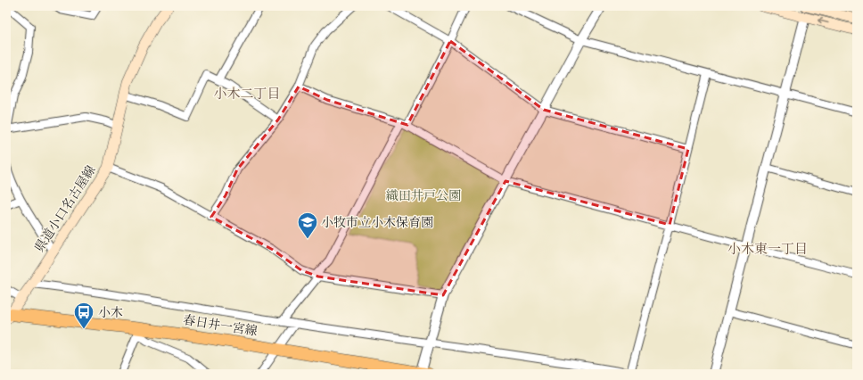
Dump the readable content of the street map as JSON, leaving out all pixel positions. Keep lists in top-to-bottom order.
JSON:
{
  "streets": {
    "main road": ["県道小口名古屋線", "春日井一宮線"]
  },
  "crossings": [
    ["県道小口名古屋線", "春日井一宮線"]
  ],
  "districts": ["小木二丁目", "小木東一丁目"],
  "parks": ["織田井戸公園"],
  "places": {
    "school or university": ["小牧市立小木保育園"],
    "bus stop": ["小木"]
  }
}
